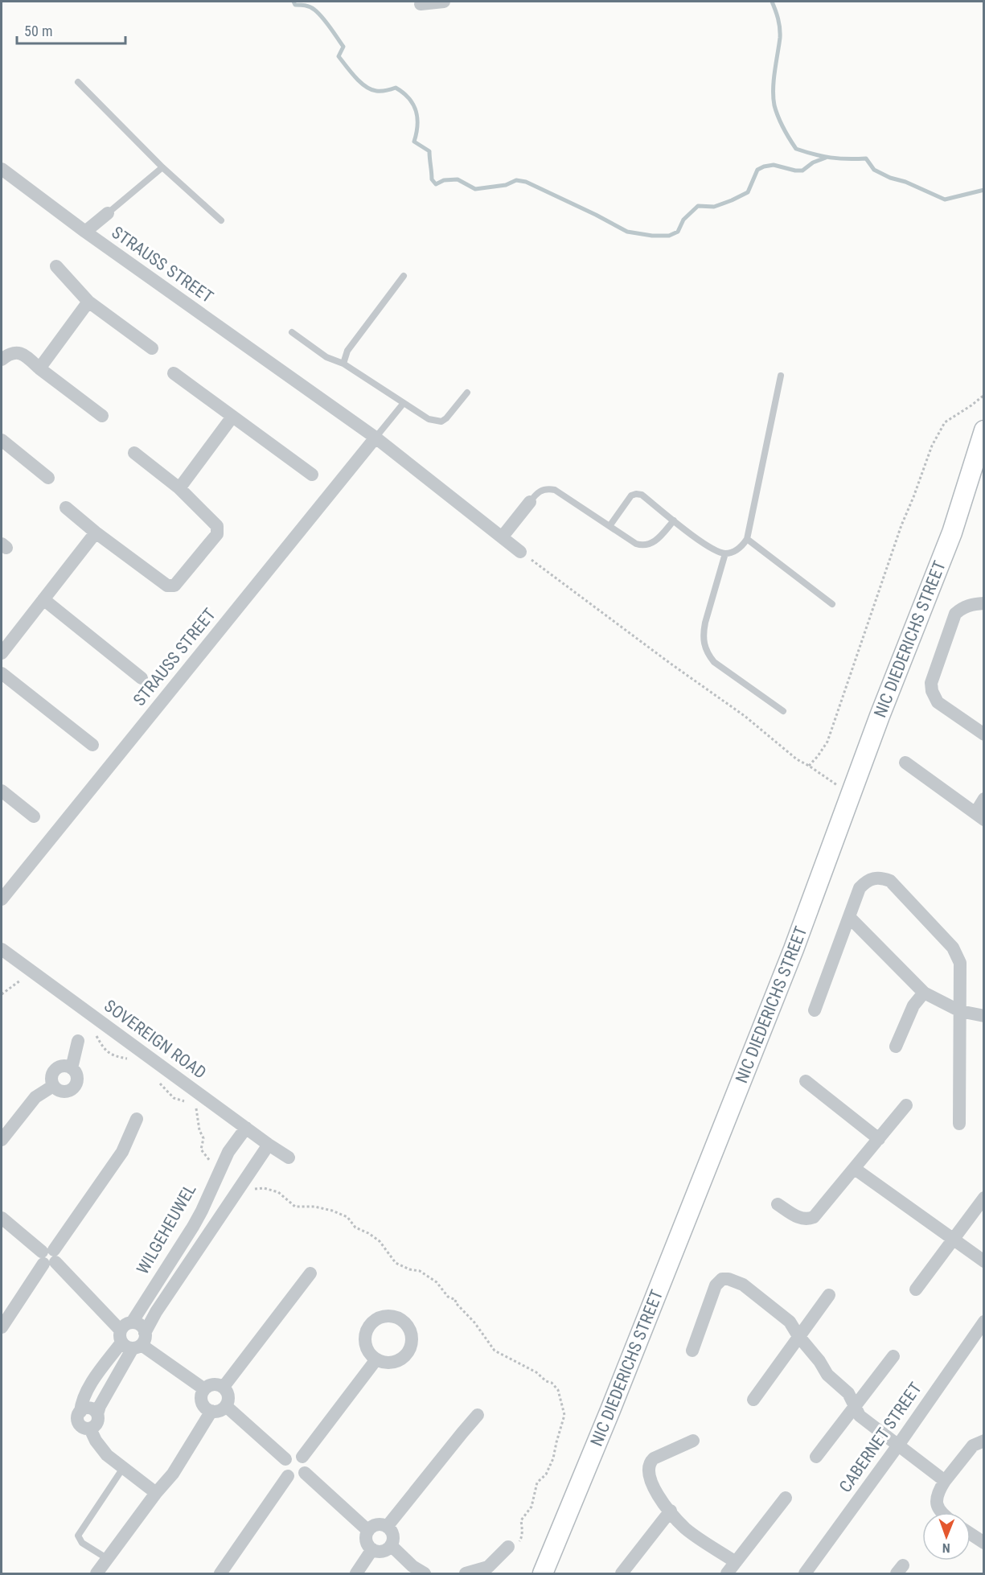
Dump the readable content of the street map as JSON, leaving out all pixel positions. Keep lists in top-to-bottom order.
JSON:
{
  "streets": {
    "street": [
      "STRAUSS STREET",
      "NIC DIEDERICHS STREET",
      "SOVEREIGN ROAD",
      "WILGEHEUWEL",
      "CABERNET STREET"
    ]
  },
  "crossings": [
    ["SOVEREIGN ROAD", "WILGEHEUWEL"]
  ],
  "scale_bar": "50 m",
  "north": "bottom"
}
